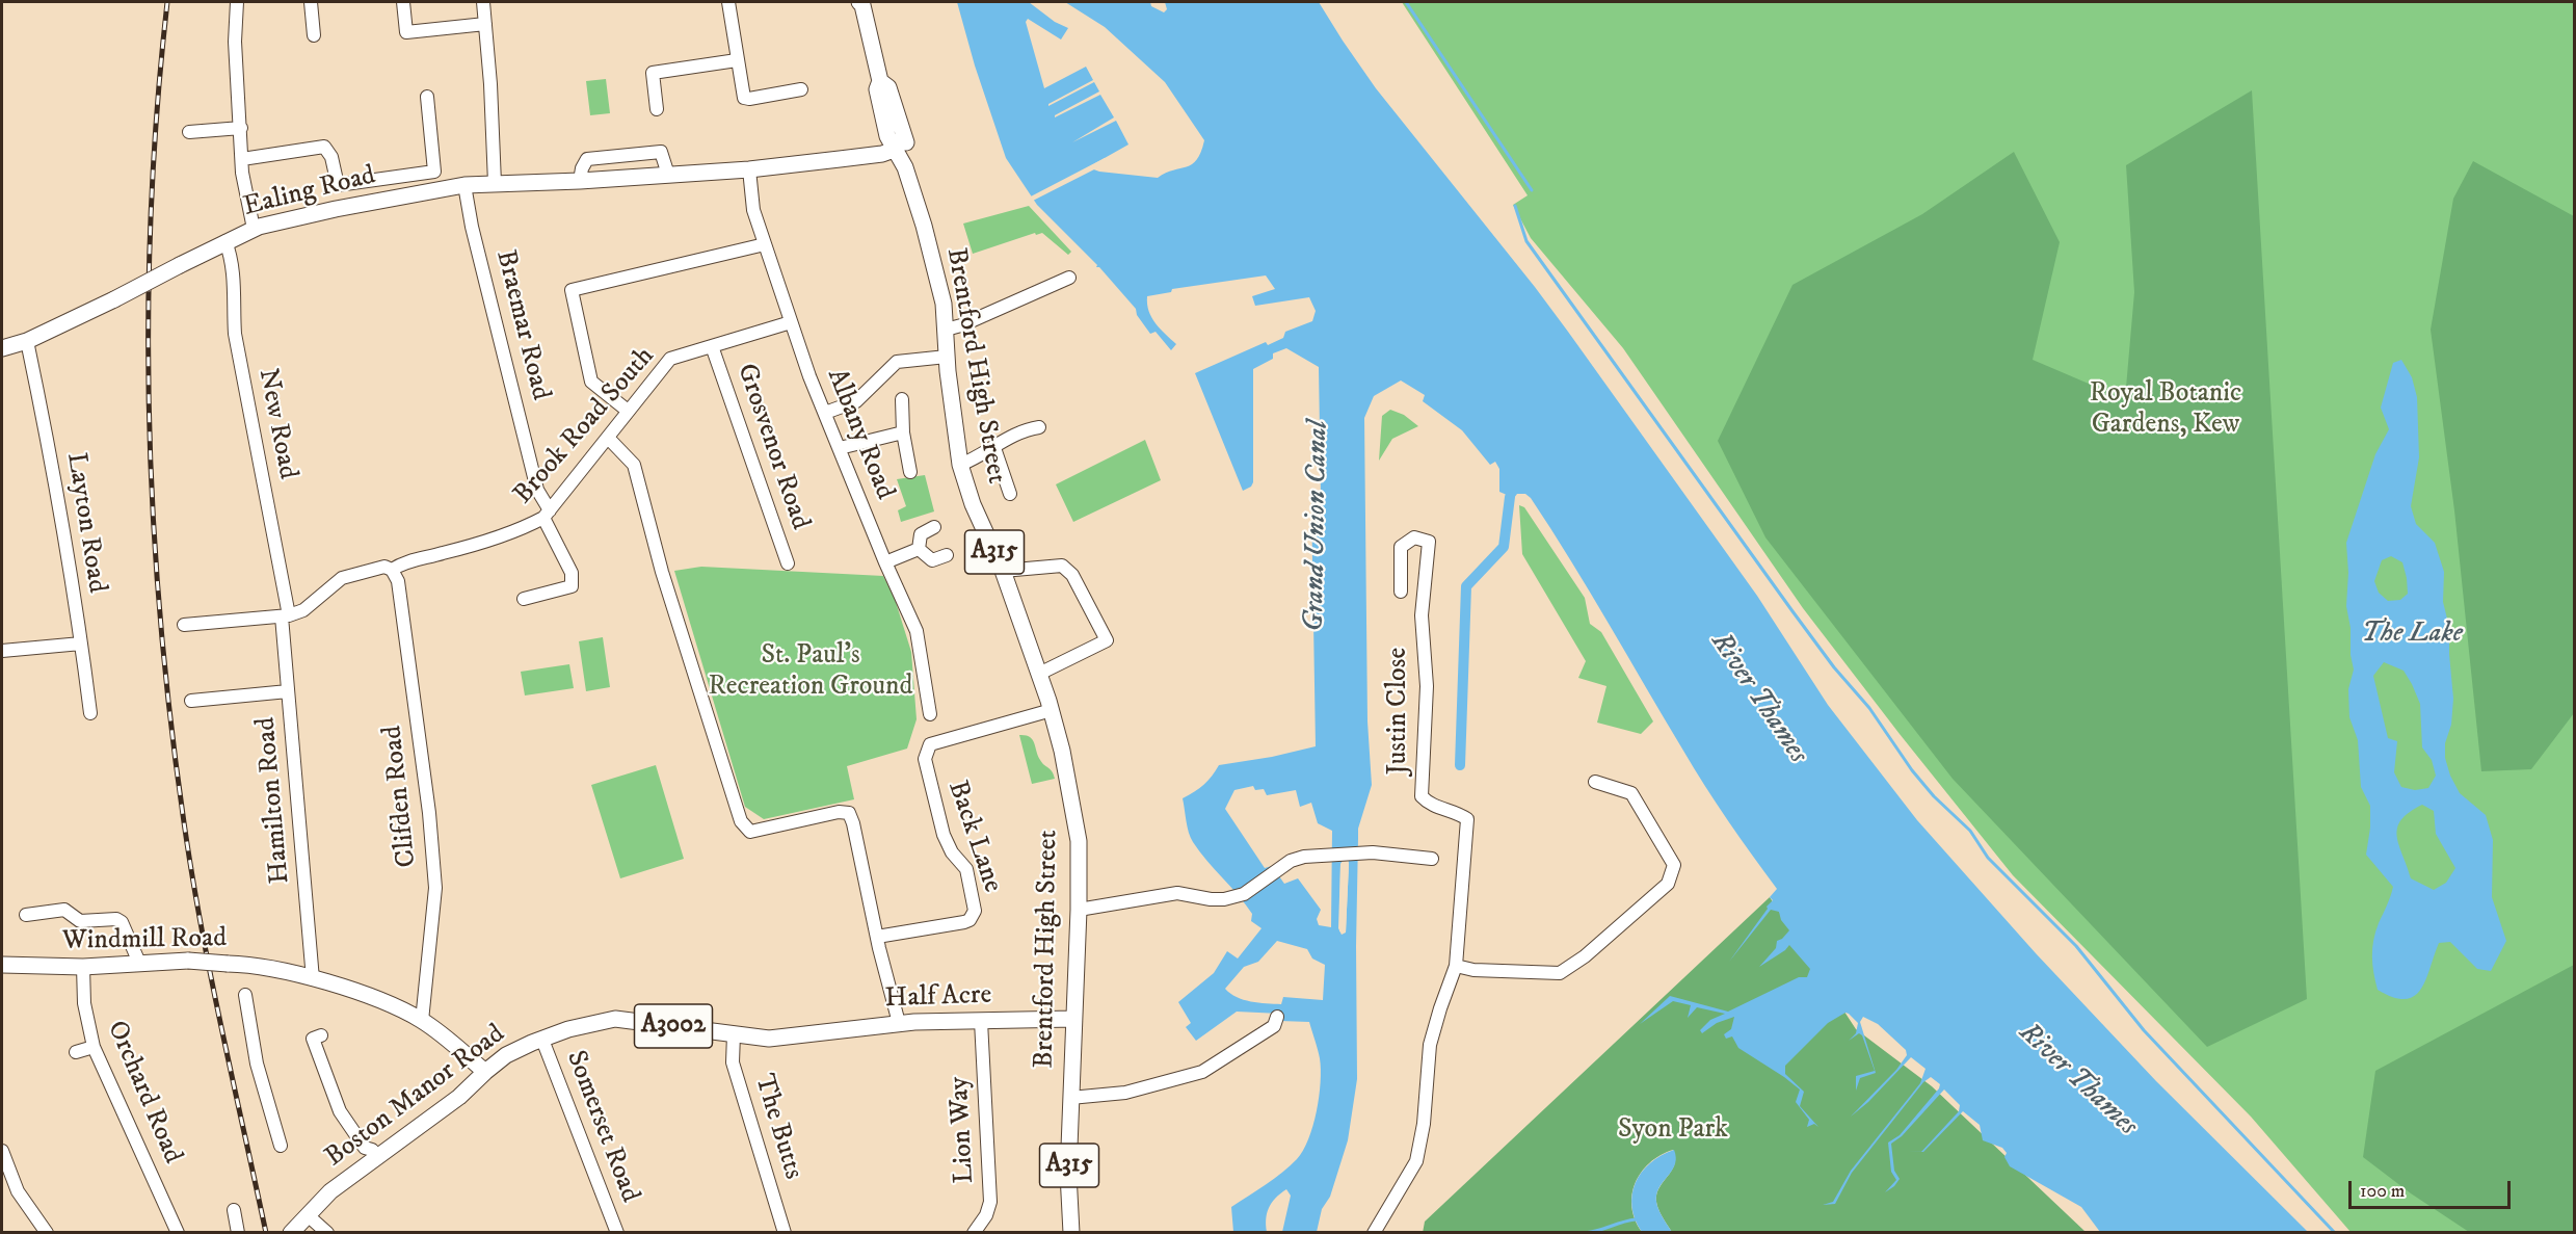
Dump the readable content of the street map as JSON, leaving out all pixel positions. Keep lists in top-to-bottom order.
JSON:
{
  "streets": {
    "main road": [
      "Ealing Road",
      "Brentford High Street",
      "A315",
      "Windmill Road",
      "Half Acre",
      "A3002",
      "Boston Manor Road"
    ],
    "street": [
      "Braemar Road",
      "New Road",
      "Brook Road South",
      "Albany Road",
      "Grosvenor Road",
      "Layton Road",
      "Justin Close",
      "Clifden Road",
      "Hamilton Road",
      "Back Lane",
      "Orchard Road",
      "Somerset Road",
      "The Butts",
      "Lion Way"
    ]
  },
  "crossings": [
    ["Ealing Road", "Braemar Road"],
    ["Ealing Road", "Brentford High Street"],
    ["Ealing Road", "New Road"],
    ["Ealing Road", "Albany Road"],
    ["Ealing Road", "Layton Road"],
    ["Braemar Road", "Brook Road South"],
    ["Brentford High Street", "Back Lane"],
    ["Brentford High Street", "Half Acre"],
    ["New Road", "Brook Road South"],
    ["New Road", "Hamilton Road"],
    ["Brook Road South", "Albany Road"],
    ["Brook Road South", "Grosvenor Road"],
    ["Brook Road South", "Clifden Road"],
    ["Brook Road South", "Hamilton Road"],
    ["Clifden Road", "Windmill Road"],
    ["Hamilton Road", "Windmill Road"],
    ["Windmill Road", "Orchard Road"],
    ["Windmill Road", "Boston Manor Road"],
    ["Half Acre", "Boston Manor Road"],
    ["Half Acre", "Lion Way"],
    ["Boston Manor Road", "Somerset Road"],
    ["Boston Manor Road", "The Butts"]
  ],
  "water": ["Grand Union Canal", "The Lake", "River Thames"],
  "parks": ["Royal Botanic Gardens, Kew", "St. Paul's Recreation Ground", "Syon Park"],
  "scale_bar": "100 m"
}
